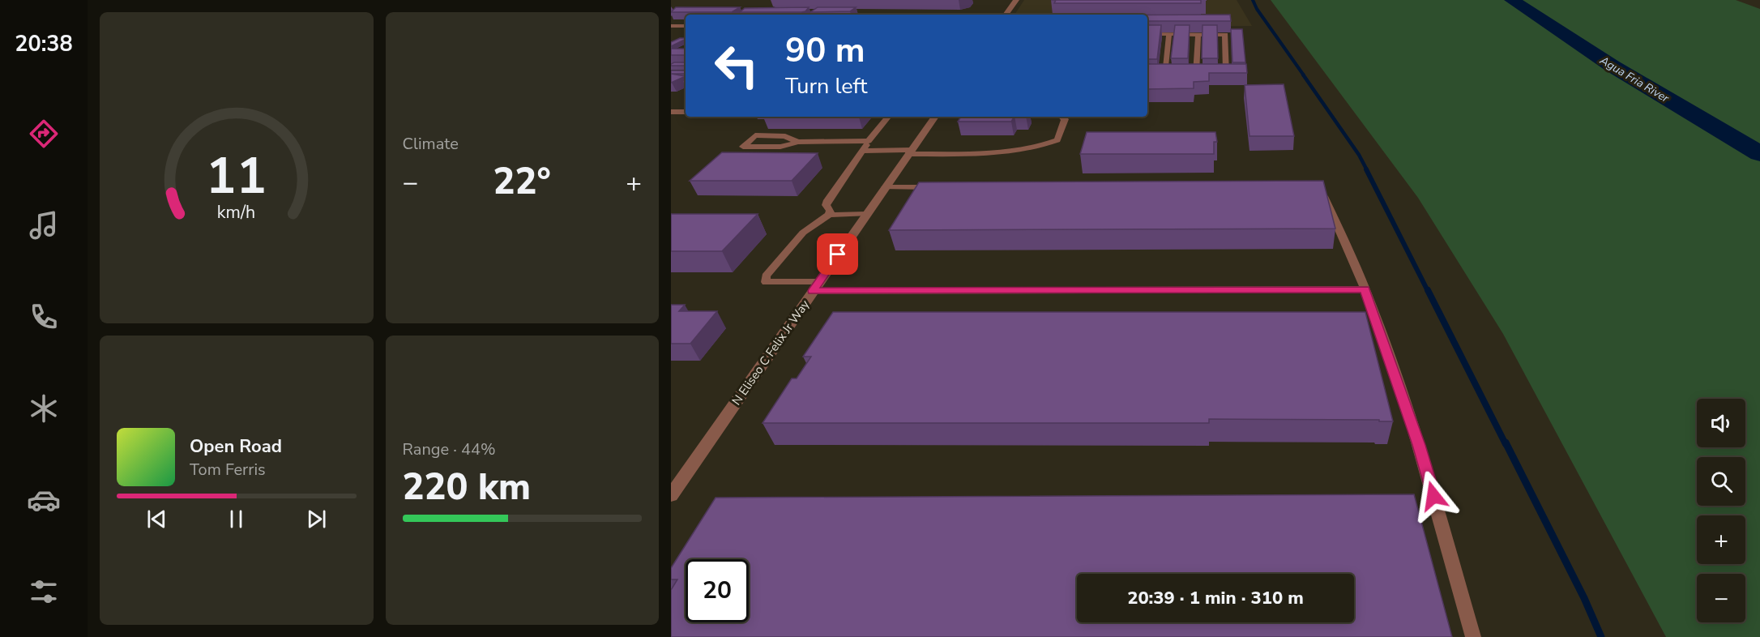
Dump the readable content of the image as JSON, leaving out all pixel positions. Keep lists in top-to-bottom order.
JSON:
{
  "streets": {
    "street": ["N Eliseo C Felix Jr Way"]
  },
  "water": ["Agua Fria River"],
  "page": {
    "tabs": "20:38",
    "tile": [
      "Climate",
      ["Range · 44%", "220 km"]
    ],
    "turn": ["90 m", "Turn left"],
    "heat": ["−", "22°", "+"],
    "map_buttons": ["+", "−"],
    "song": ["Open Road", "Tom Ferris"],
    "limit": "20",
    "trip": "20:39 · 1 min · 310 m",
    "gauge": ["11", "km/h"]
  }
}
